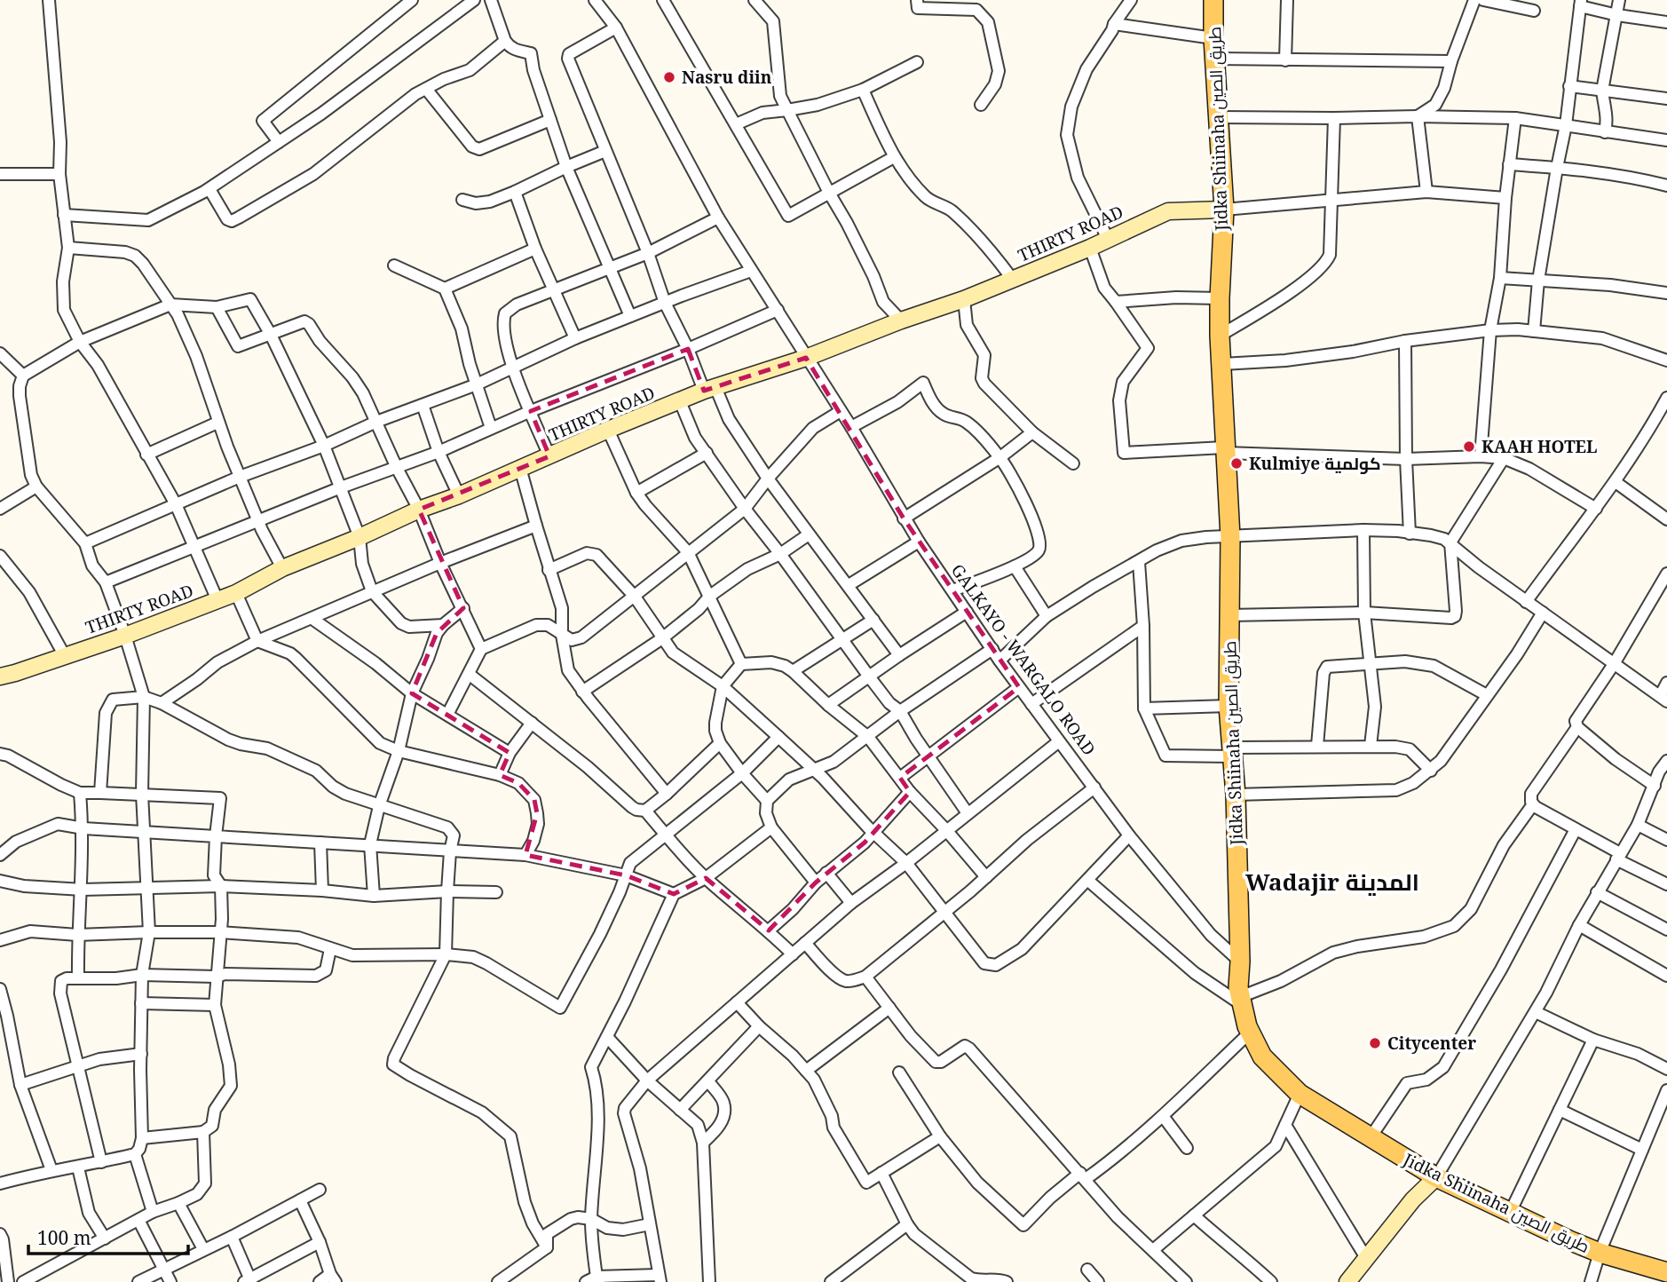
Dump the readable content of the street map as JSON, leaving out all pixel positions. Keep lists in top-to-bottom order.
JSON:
{
  "streets": {
    "main road": ["Jidka Shiinaha طريق الصين", "THIRTY ROAD"],
    "street": ["GALKAYO - WARGALO ROAD"]
  },
  "crossings": [
    ["Jidka Shiinaha طريق الصين", "THIRTY ROAD"],
    ["Jidka Shiinaha طريق الصين", "GALKAYO - WARGALO ROAD"],
    ["THIRTY ROAD", "GALKAYO - WARGALO ROAD"]
  ],
  "districts": ["Wadajir المدينة"],
  "places": [
    "Nasru diin",
    "KAAH HOTEL",
    "Kulmiye كولمية",
    "Citycenter"
  ],
  "scale_bar": "100 m"
}
